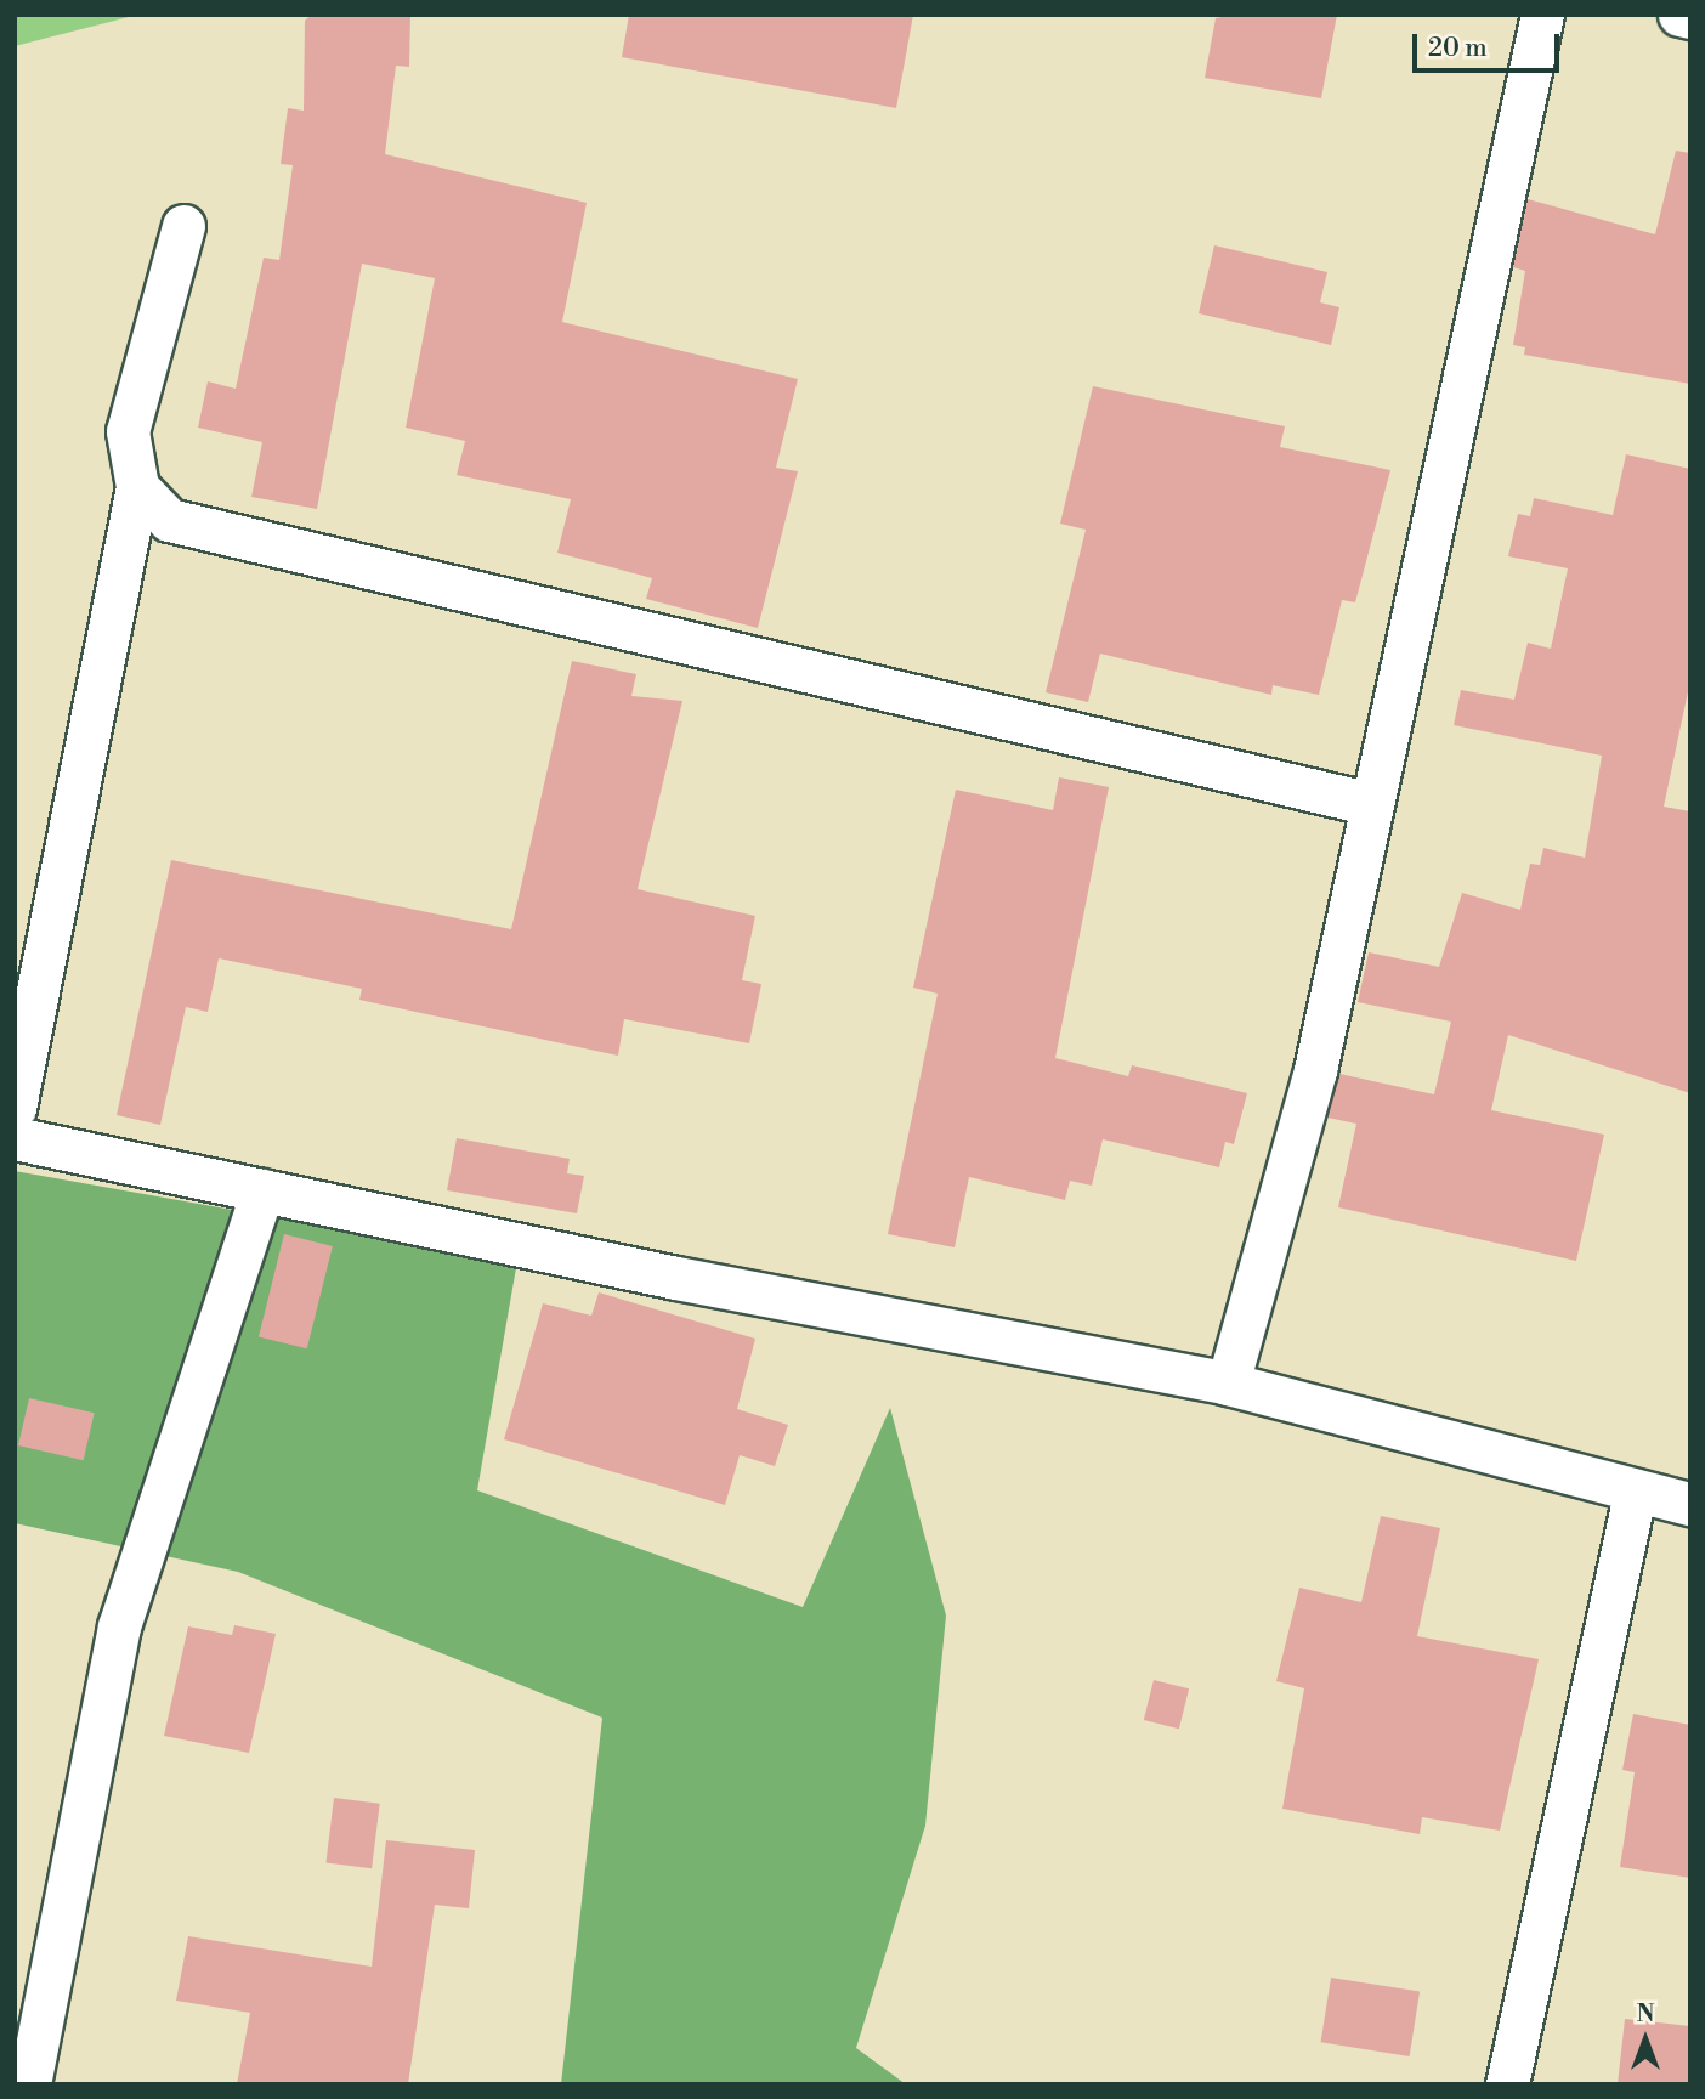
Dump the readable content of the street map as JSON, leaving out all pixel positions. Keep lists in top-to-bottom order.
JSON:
{
  "scale_bar": "20 m",
  "north": "top"
}
